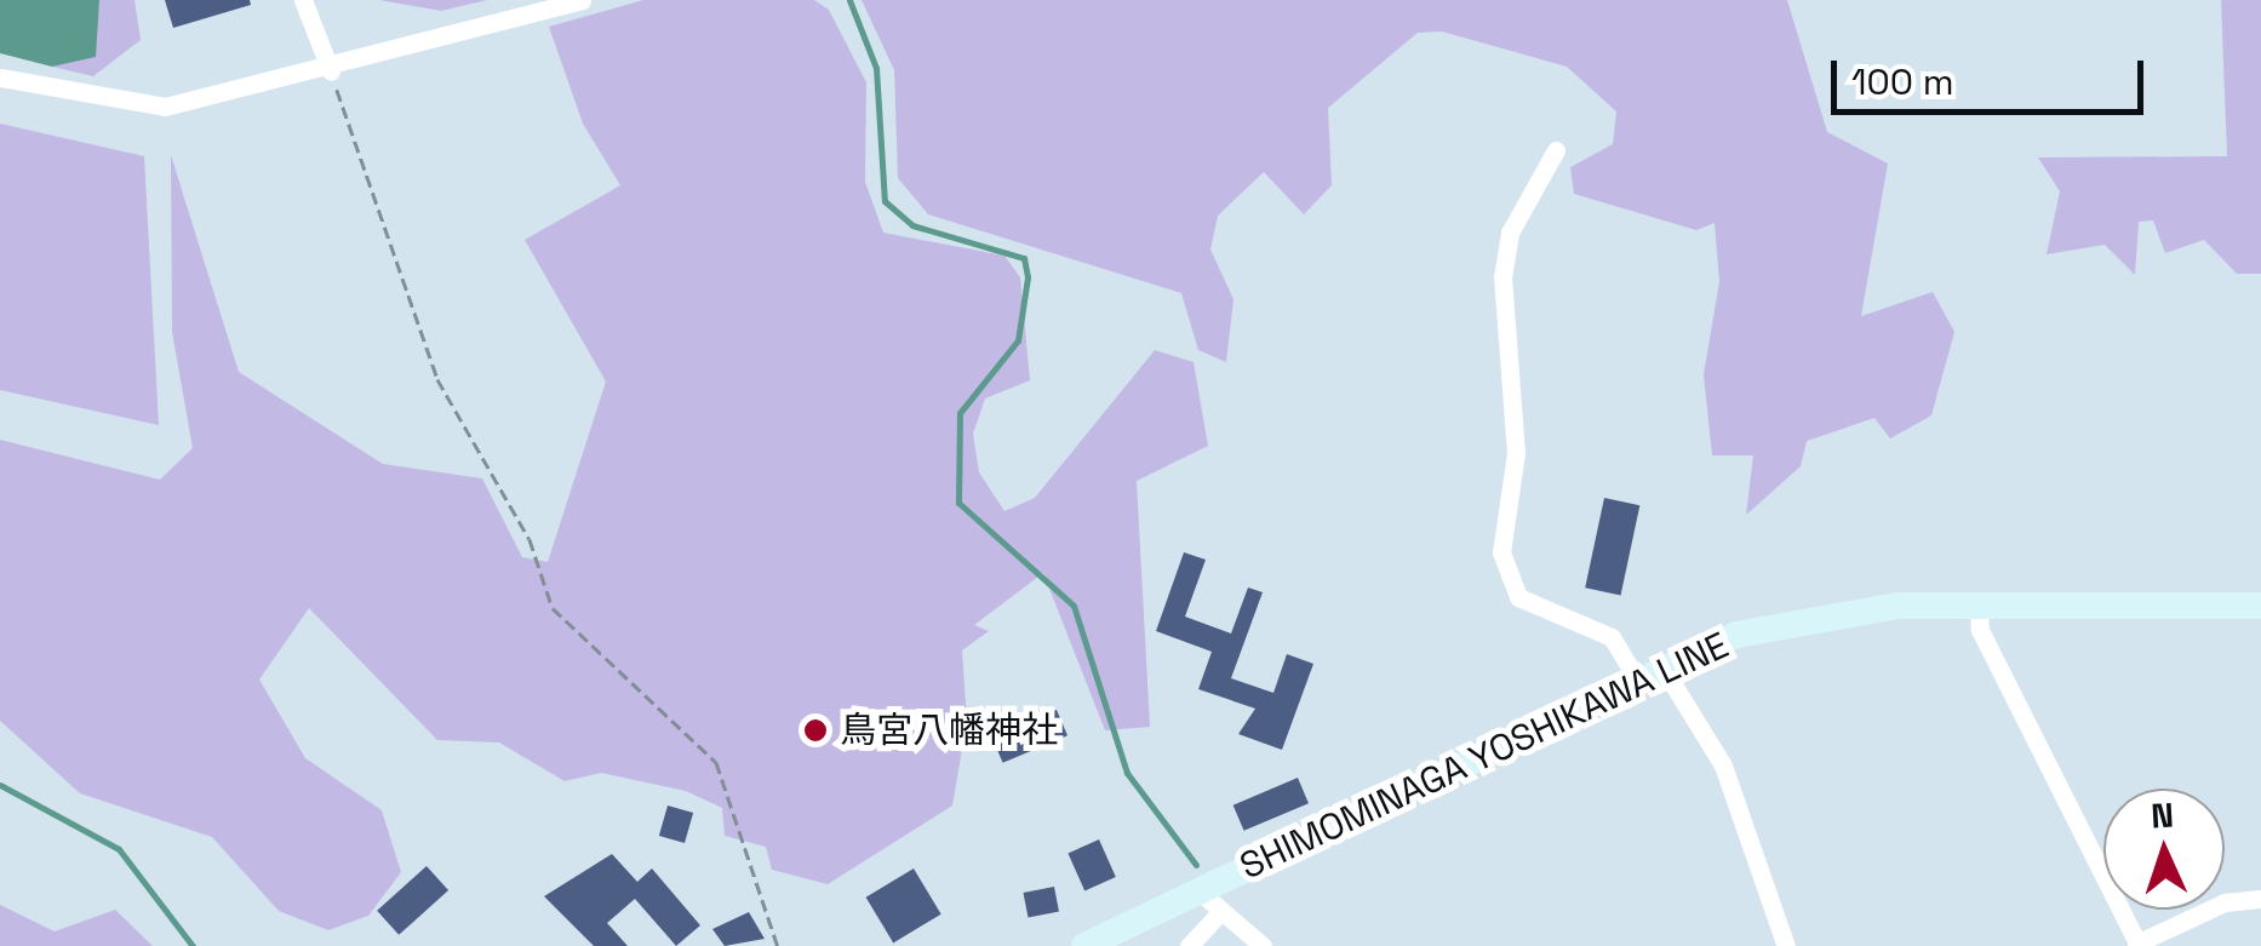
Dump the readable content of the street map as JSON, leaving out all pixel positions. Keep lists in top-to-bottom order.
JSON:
{
  "streets": {
    "main road": ["SHIMOMINAGA YOSHIKAWA LINE"]
  },
  "places": ["鳥宮八幡神社"],
  "scale_bar": "100 m",
  "north": "top"
}
